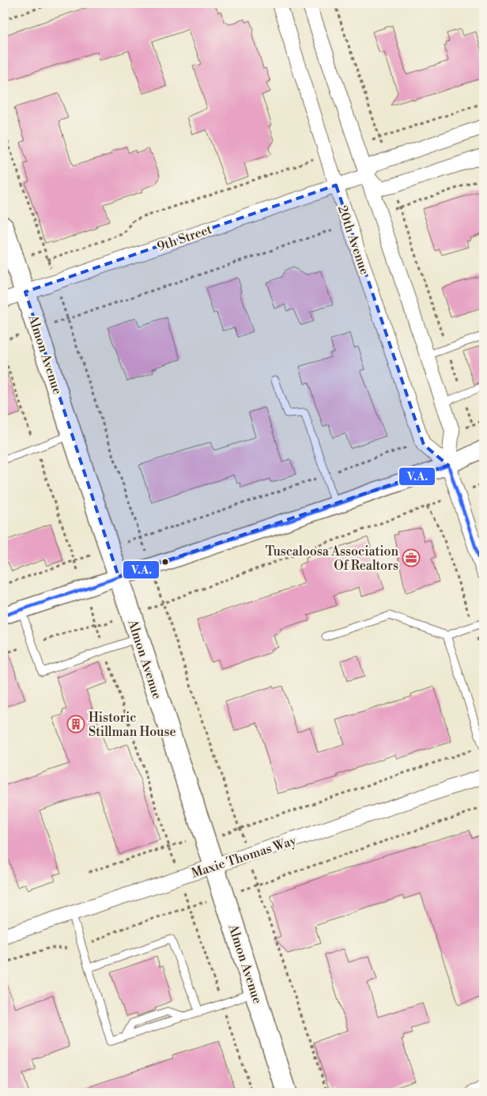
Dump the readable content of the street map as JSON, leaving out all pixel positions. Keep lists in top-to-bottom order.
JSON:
{
  "streets": {
    "main road": ["Almon Avenue"],
    "street": ["9th Street", "20th Avenue", "Maxie Thomas Way"]
  },
  "crossings": [
    ["9th Street", "20th Avenue"],
    ["9th Street", "Almon Avenue"],
    ["Almon Avenue", "Maxie Thomas Way"]
  ],
  "places": {
    "office": ["Tuscaloosa Association Of Realtors"],
    "building": ["Historic Stillman House"]
  },
  "lines": ["transit line V.A."]
}
